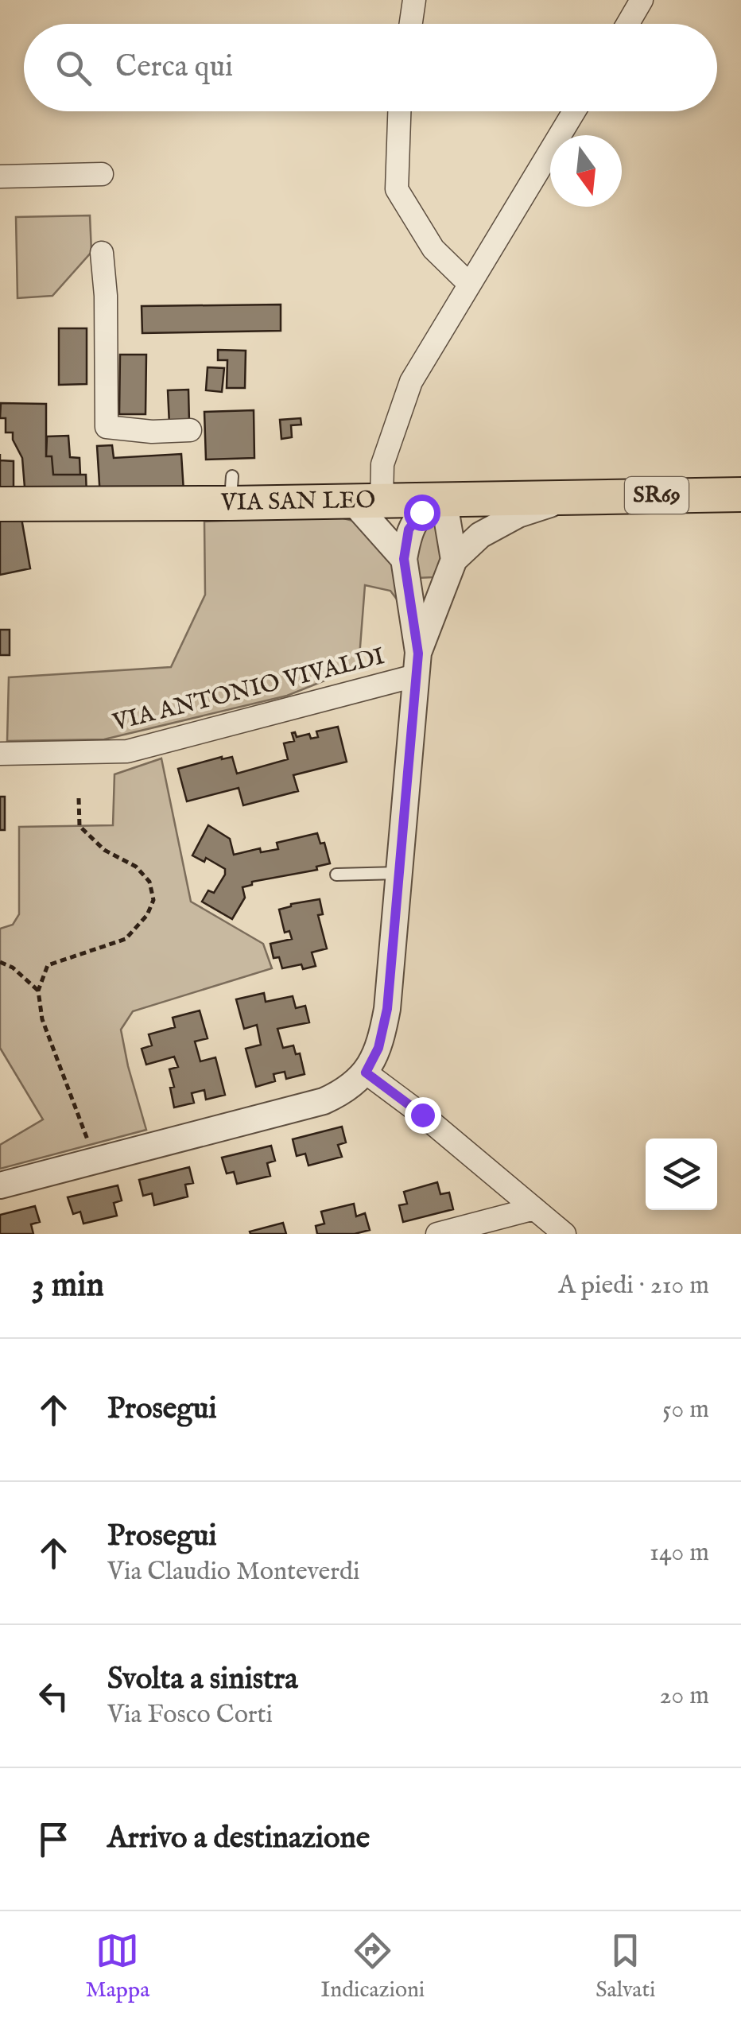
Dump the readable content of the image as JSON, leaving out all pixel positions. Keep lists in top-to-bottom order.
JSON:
{
  "streets": {
    "main road": ["SR69", "VIA SAN LEO"],
    "street": ["VIA ANTONIO VIVALDI"]
  },
  "north": "bottom",
  "page": {
    "search": "Cerca qui",
    "heading": ["3 min", "A piedi · 210 m"],
    "list": [
      ["Prosegui", "50 m"],
      ["Prosegui", "Via Claudio Monteverdi", "140 m"],
      ["Svolta a sinistra", "Via Fosco Corti", "20 m"],
      "Arrivo a destinazione"
    ],
    "nav": ["Mappa", "Indicazioni", "Salvati"]
  }
}
